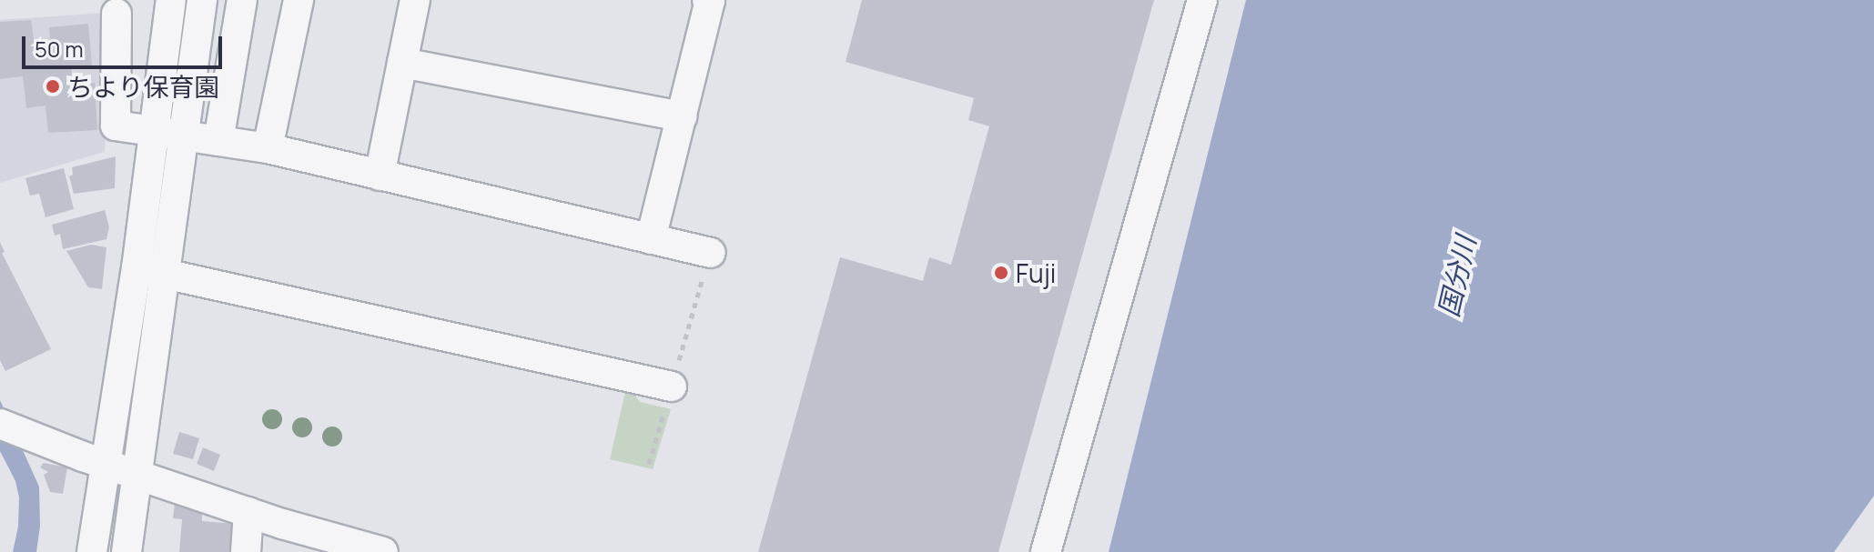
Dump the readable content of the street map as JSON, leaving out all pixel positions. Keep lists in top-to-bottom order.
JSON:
{
  "water": ["国分川"],
  "places": ["ちより保育園", "Fuji"],
  "scale_bar": "50 m"
}
